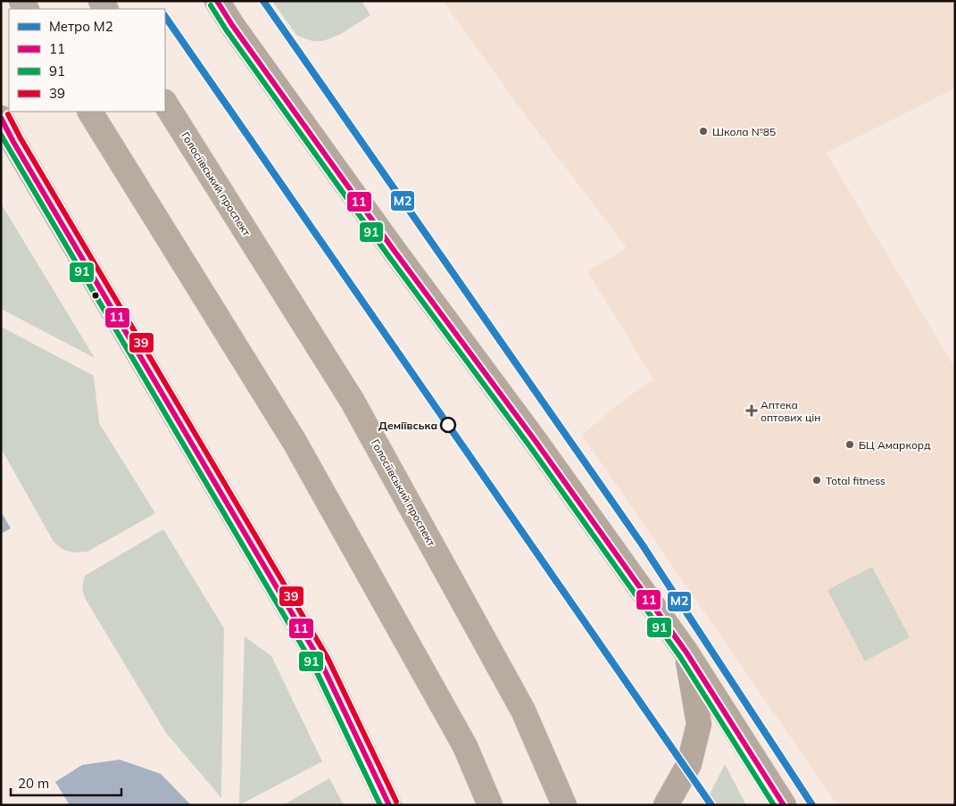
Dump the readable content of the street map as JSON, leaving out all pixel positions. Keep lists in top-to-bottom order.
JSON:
{
  "streets": {
    "highway": ["Голосіївський проспект"]
  },
  "places": {
    "other": [
      "Школа №85",
      "Деміївська",
      "БЦ Амаркорд",
      "Total fitness"
    ],
    "health": ["Аптека оптових цін"]
  },
  "lines": [
    "metro line M2",
    "transit line 11",
    "transit line 91",
    "transit line 39"
  ],
  "legend": [
    "Метро M2",
    "11",
    "91",
    "39"
  ],
  "scale_bar": "20 m"
}
